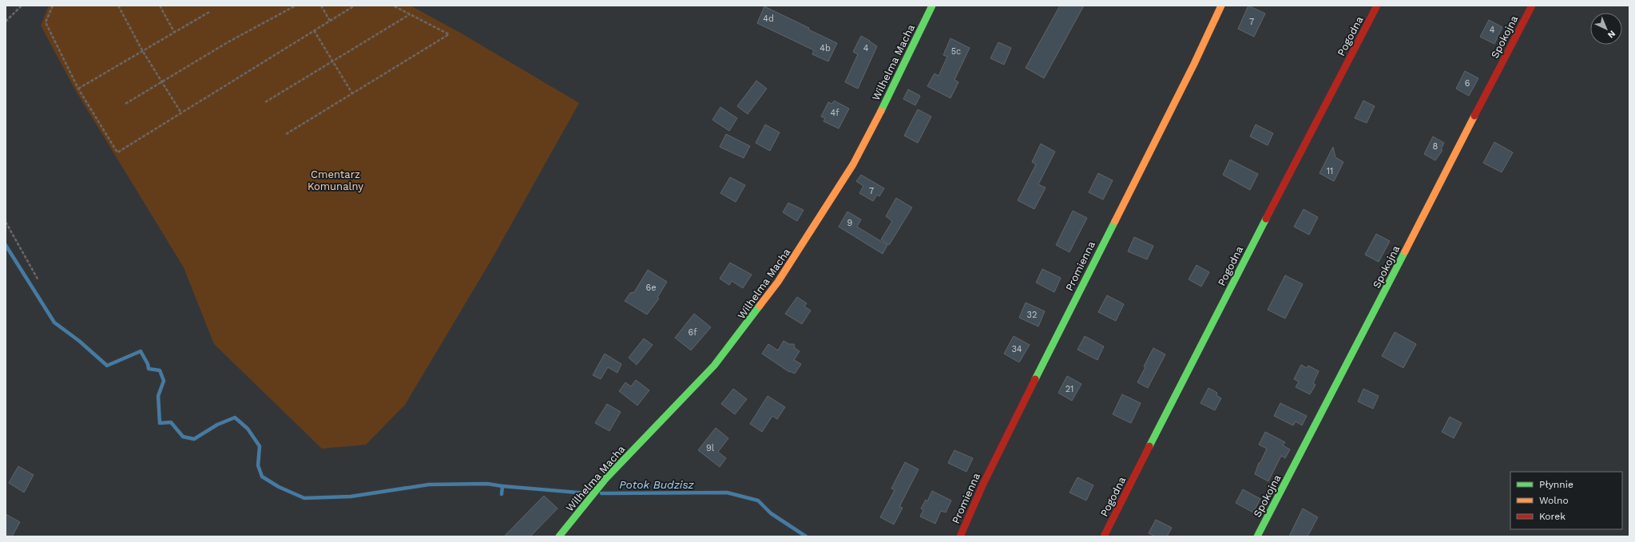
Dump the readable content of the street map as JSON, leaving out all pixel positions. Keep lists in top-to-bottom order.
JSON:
{
  "streets": {
    "street": [
      "Pogodna",
      "Spokojna",
      "Wilhelma Macha",
      "Promienna"
    ]
  },
  "water": ["Potok Budzisz"],
  "parks": ["Cmentarz Komunalny"],
  "house_numbers": [
    "4d",
    "7",
    "4",
    "4b",
    "4",
    "5c",
    "6",
    "4f",
    "8",
    "11",
    "7",
    "9",
    "6e",
    "32",
    "6f",
    "34",
    "21",
    "9l"
  ],
  "legend": ["Płynnie", "Wolno", "Korek"],
  "north": "bottom right"
}
